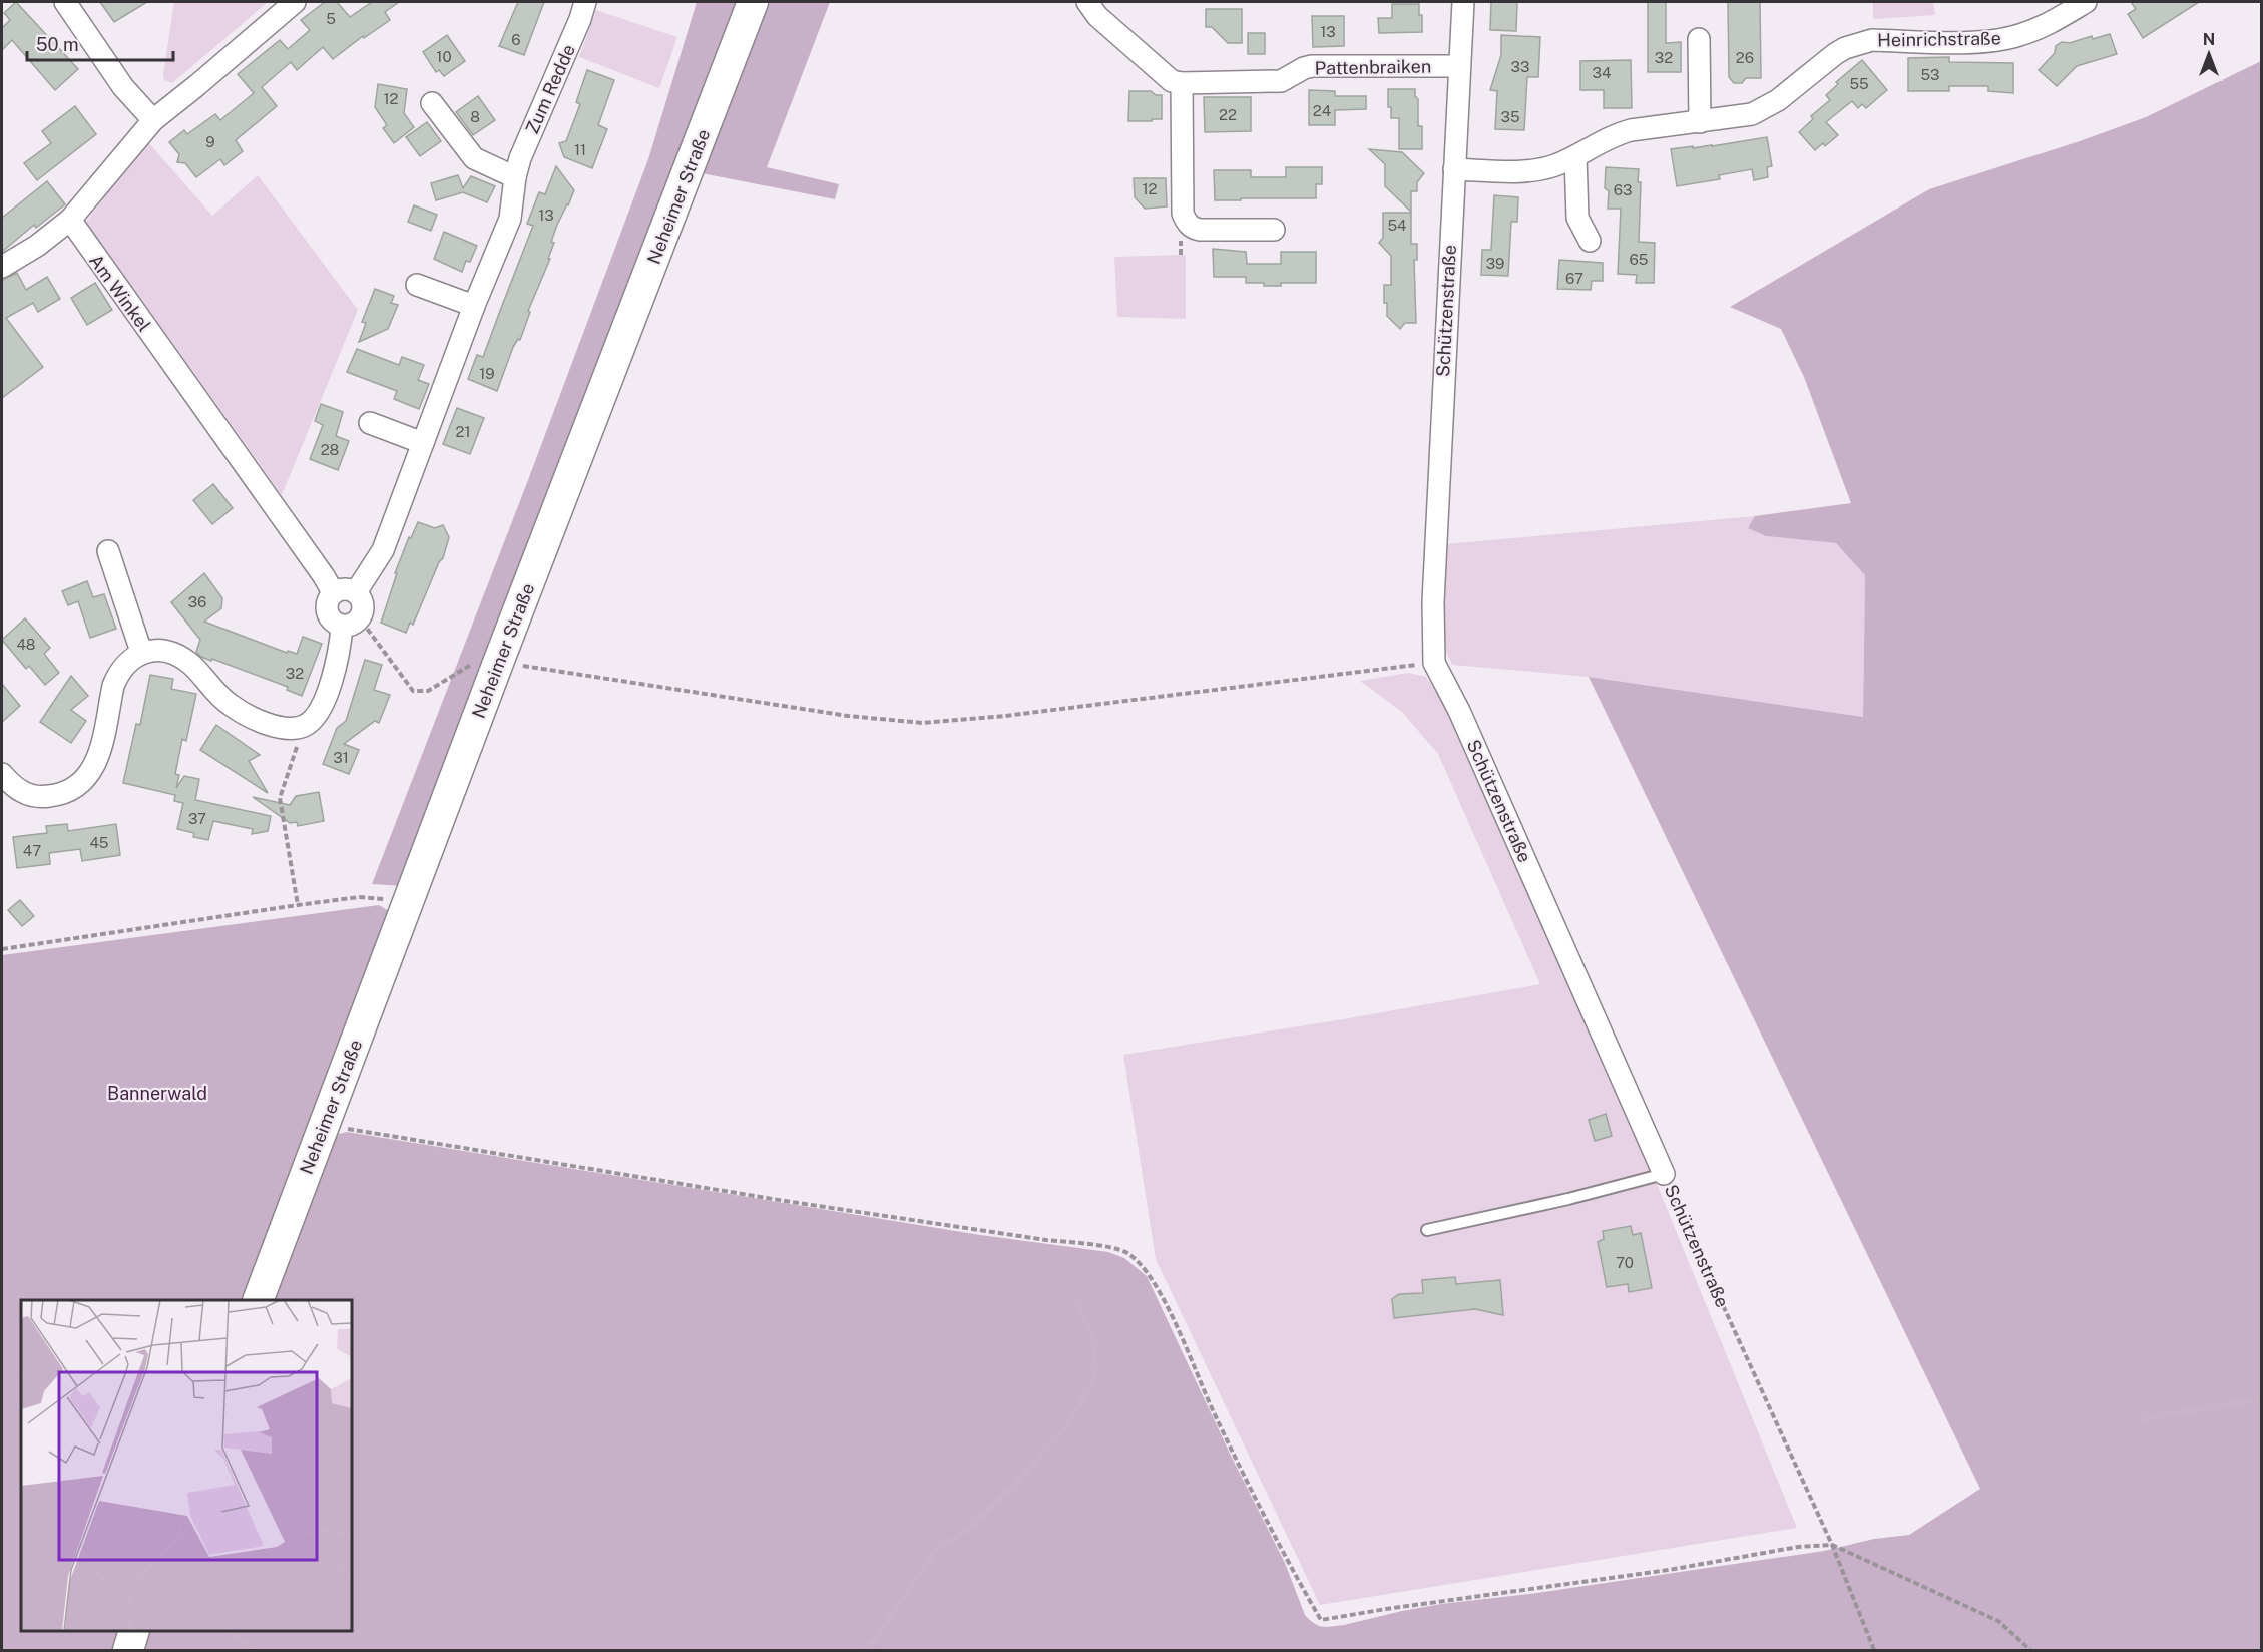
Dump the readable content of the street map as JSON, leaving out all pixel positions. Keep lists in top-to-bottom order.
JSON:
{
  "streets": {
    "main road": ["Neheimer Straße"],
    "street": [
      "Heinrichstraße",
      "Pattenbraiken",
      "Zum Redde",
      "Am Winkel",
      "Schützenstraße"
    ]
  },
  "crossings": [
    ["Heinrichstraße", "Schützenstraße"],
    ["Pattenbraiken", "Schützenstraße"],
    ["Zum Redde", "Am Winkel"]
  ],
  "parks": ["Bannerwald"],
  "house_numbers": [
    "5",
    "13",
    "6",
    "10",
    "32",
    "26",
    "33",
    "34",
    "53",
    "55",
    "12",
    "24",
    "22",
    "8",
    "35",
    "9",
    "11",
    "12",
    "63",
    "13",
    "54",
    "65",
    "39",
    "67",
    "19",
    "21",
    "28",
    "36",
    "48",
    "32",
    "31",
    "37",
    "45",
    "47",
    "70"
  ],
  "scale_bar": "50 m",
  "north": "top"
}
